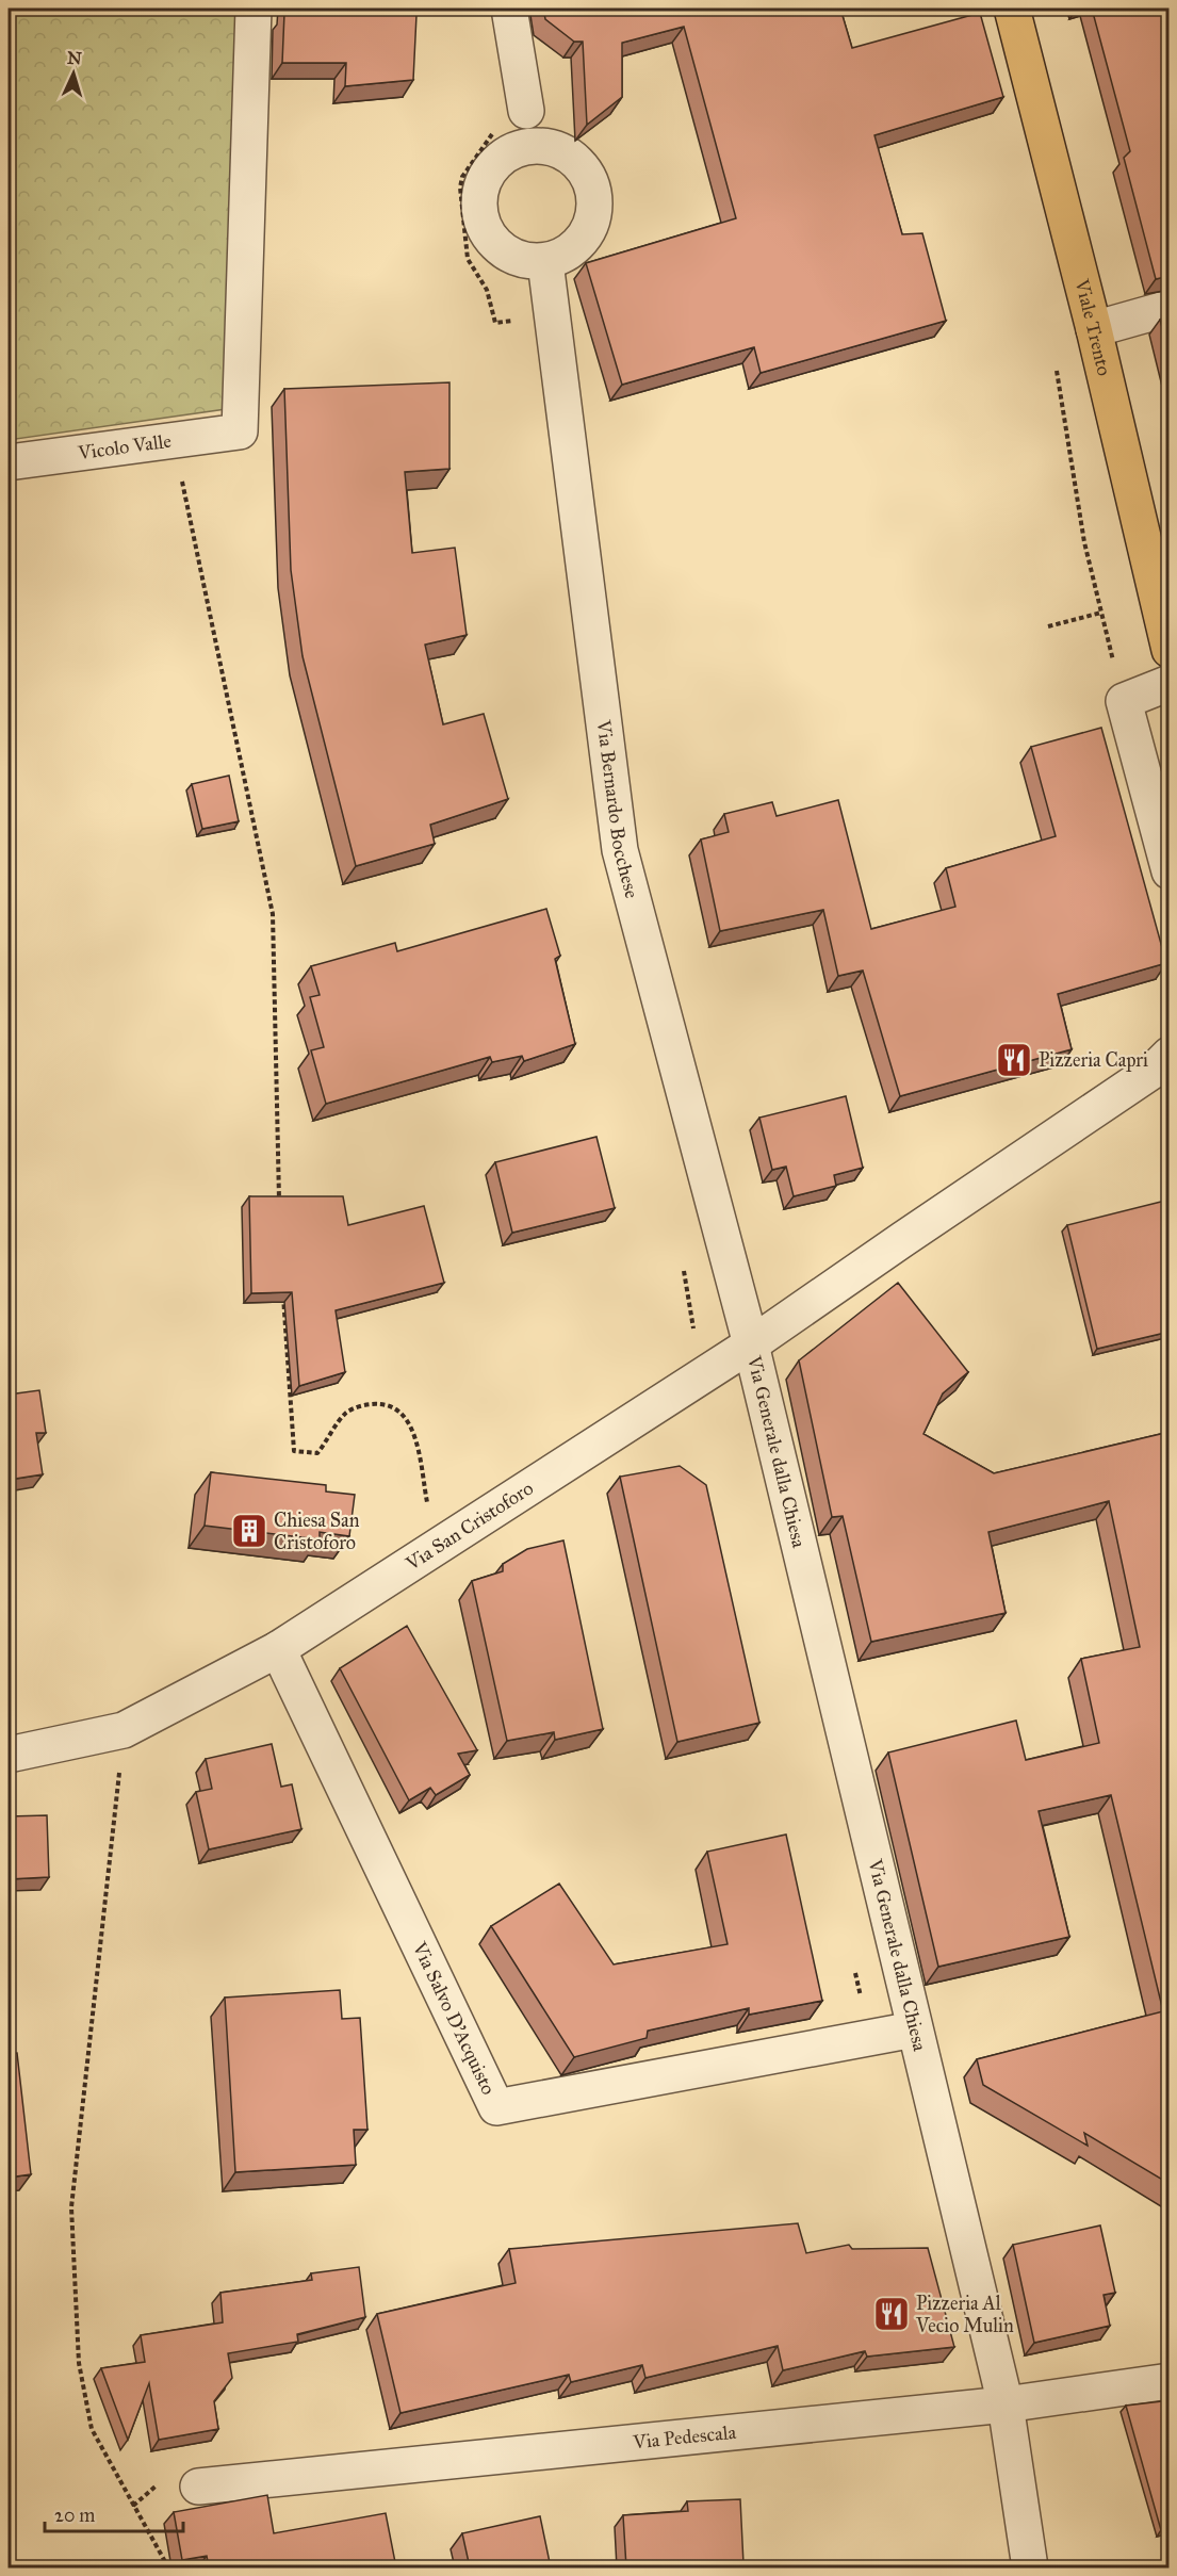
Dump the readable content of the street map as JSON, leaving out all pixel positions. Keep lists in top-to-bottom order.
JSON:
{
  "streets": {
    "main road": ["Viale Trento"],
    "street": [
      "Vicolo Valle",
      "Via Bernardo Bocchese",
      "Via Generale dalla Chiesa",
      "Via San Cristoforo",
      "Via Salvo D'Acquisto",
      "Via Pedescala"
    ]
  },
  "crossings": [
    ["Via Bernardo Bocchese", "Via Generale dalla Chiesa"],
    ["Via Bernardo Bocchese", "Via San Cristoforo"],
    ["Via Generale dalla Chiesa", "Via San Cristoforo"],
    ["Via Generale dalla Chiesa", "Via Salvo D'Acquisto"],
    ["Via Generale dalla Chiesa", "Via Pedescala"],
    ["Via San Cristoforo", "Via Salvo D'Acquisto"]
  ],
  "places": {
    "restaurant": ["Pizzeria Capri", "Pizzeria Al Vecio Mulin"],
    "building": ["Chiesa San Cristoforo"]
  },
  "scale_bar": "20 m",
  "north": "top"
}
